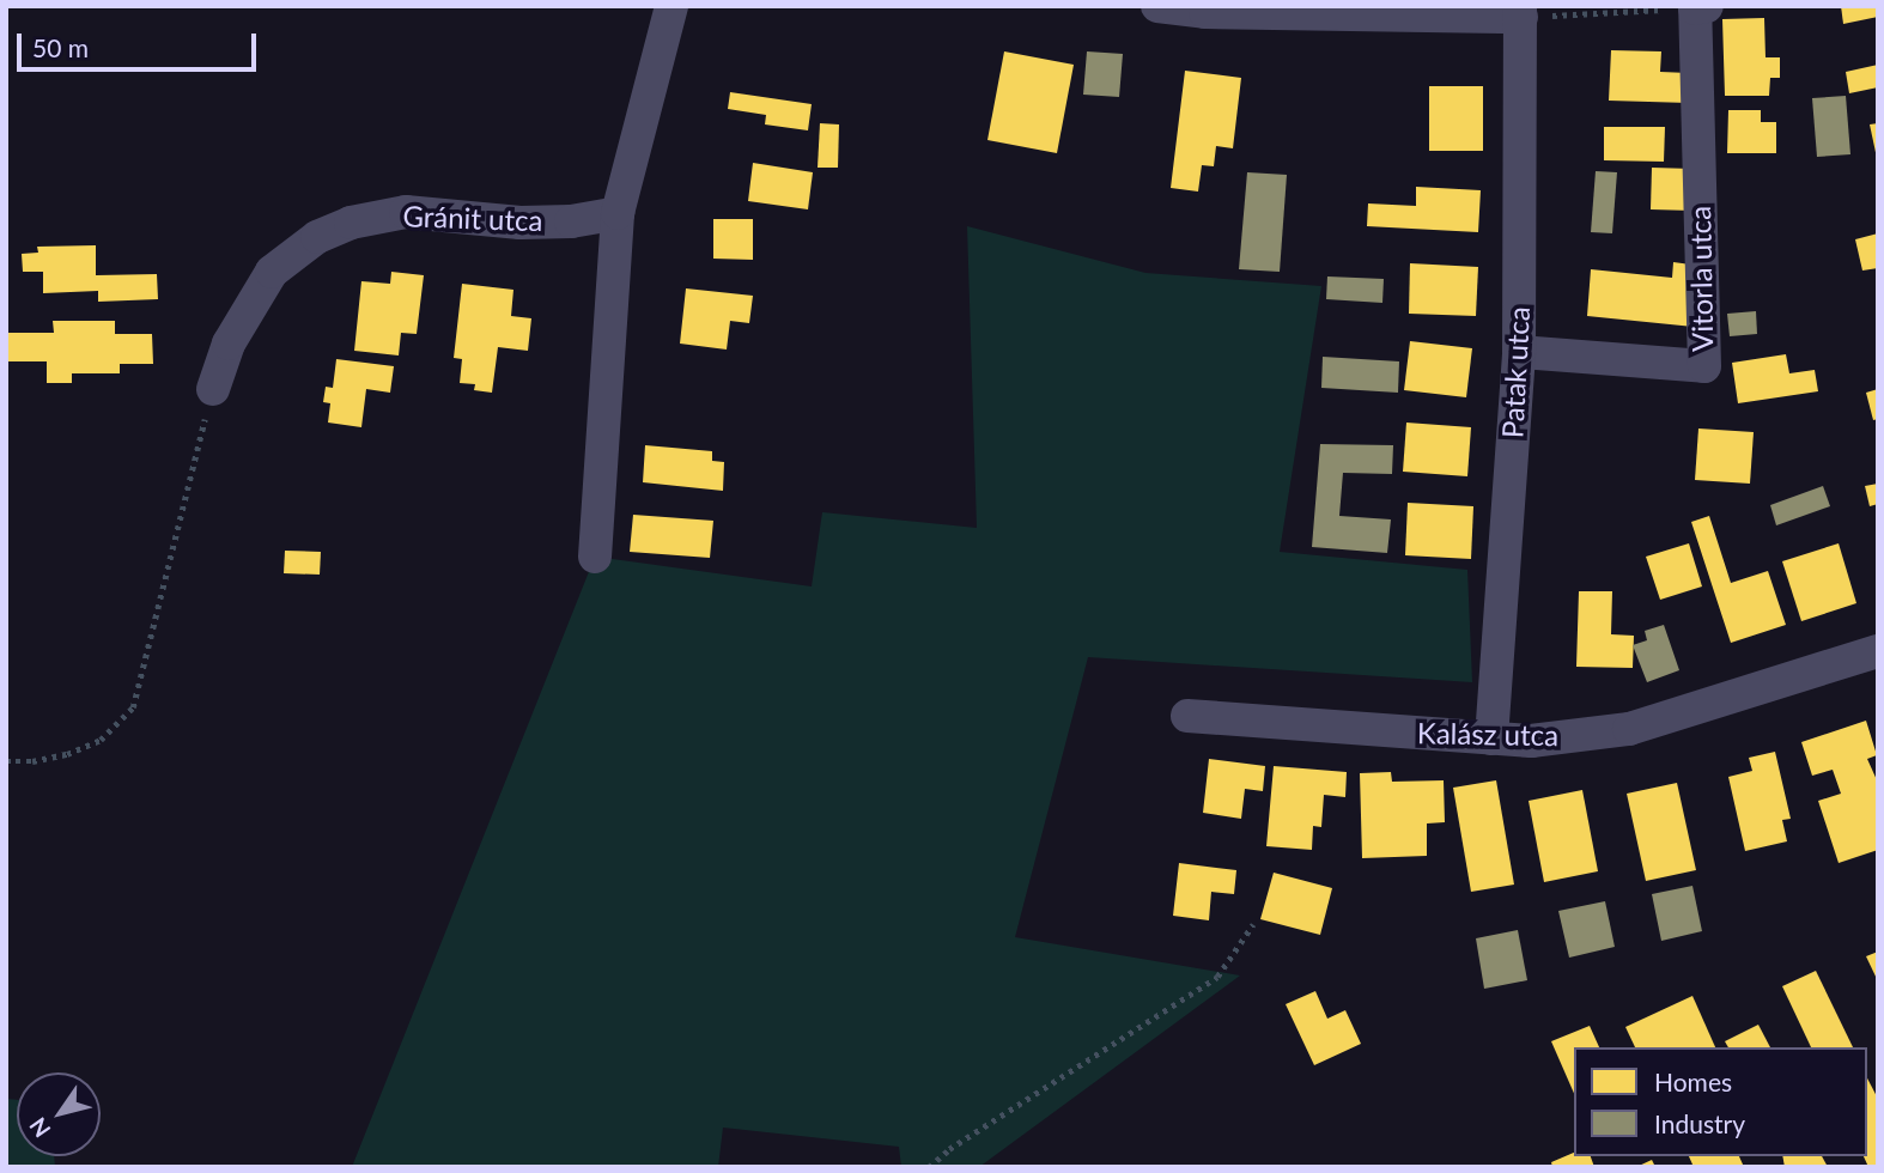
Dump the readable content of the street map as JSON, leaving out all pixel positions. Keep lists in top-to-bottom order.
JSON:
{
  "streets": {
    "street": [
      "Gránit utca",
      "Vitorla utca",
      "Patak utca",
      "Kalász utca"
    ]
  },
  "crossings": [
    ["Vitorla utca", "Patak utca"],
    ["Patak utca", "Kalász utca"]
  ],
  "legend": ["Homes", "Industry"],
  "scale_bar": "50 m",
  "north": "bottom left"
}
